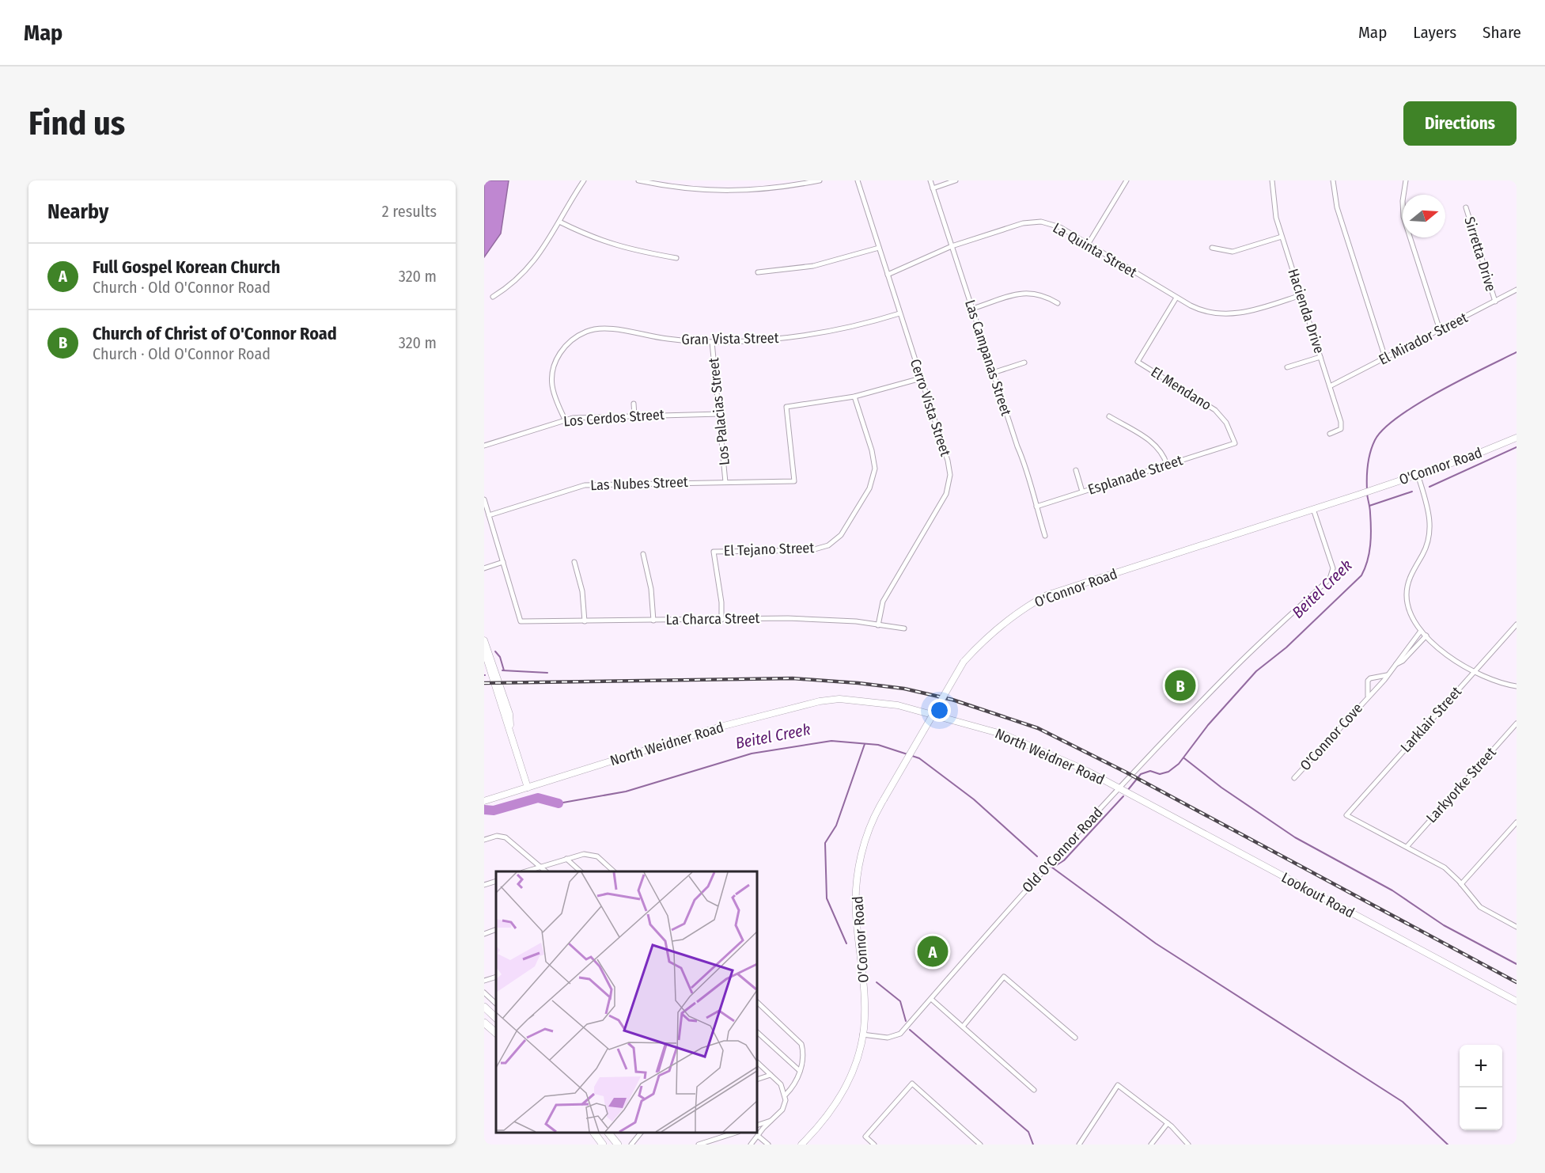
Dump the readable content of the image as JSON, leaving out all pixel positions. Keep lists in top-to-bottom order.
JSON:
{
  "streets": {
    "street": [
      "La Quinta Street",
      "Sirretta Drive",
      "Hacienda Drive",
      "Gran Vista Street",
      "El Mirador Street",
      "Las Campanas Street",
      "El Mendano",
      "Cerro Vista Street",
      "Los Palacias Street",
      "Los Cerdos Street",
      "O'Connor Road",
      "Esplanade Street",
      "Las Nubes Street",
      "El Tejano Street",
      "La Charca Street",
      "Larklair Street",
      "O'Connor Cove",
      "North Weidner Road",
      "Larkyorke Street",
      "Old O'Connor Road",
      "Lookout Road"
    ]
  },
  "crossings": [
    ["La Quinta Street", "Hacienda Drive"],
    ["La Quinta Street", "Las Campanas Street"],
    ["La Quinta Street", "El Mendano"],
    ["La Quinta Street", "Cerro Vista Street"],
    ["Sirretta Drive", "El Mirador Street"],
    ["Hacienda Drive", "El Mirador Street"],
    ["Gran Vista Street", "Cerro Vista Street"],
    ["Gran Vista Street", "Los Palacias Street"],
    ["Gran Vista Street", "Los Cerdos Street"],
    ["Las Campanas Street", "Esplanade Street"],
    ["El Mendano", "Esplanade Street"],
    ["Cerro Vista Street", "La Charca Street"],
    ["Los Palacias Street", "Los Cerdos Street"],
    ["Los Palacias Street", "Las Nubes Street"],
    ["O'Connor Road", "Old O'Connor Road"],
    ["Las Nubes Street", "El Tejano Street"],
    ["El Tejano Street", "La Charca Street"],
    ["Larklair Street", "Larkyorke Street"],
    ["North Weidner Road", "Old O'Connor Road"],
    ["North Weidner Road", "Lookout Road"],
    ["Old O'Connor Road", "Lookout Road"]
  ],
  "water": ["Beitel Creek"],
  "north": "right",
  "page": {
    "header": "Map",
    "nav": ["Map", "Layers", "Share"],
    "buttons": "Directions",
    "title": "Find us",
    "heading": ["Nearby", "2 results"],
    "list": [
      {
        "mark": "A",
        "name": "Full Gospel Korean Church",
        "note": "Church · Old O'Connor Road",
        "value": "320 m"
      },
      {
        "mark": "B",
        "name": "Church of Christ of O'Connor Road",
        "note": "Church · Old O'Connor Road",
        "value": "320 m"
      }
    ],
    "pins": ["B", "A"],
    "map_buttons": ["+", "−"]
  }
}
